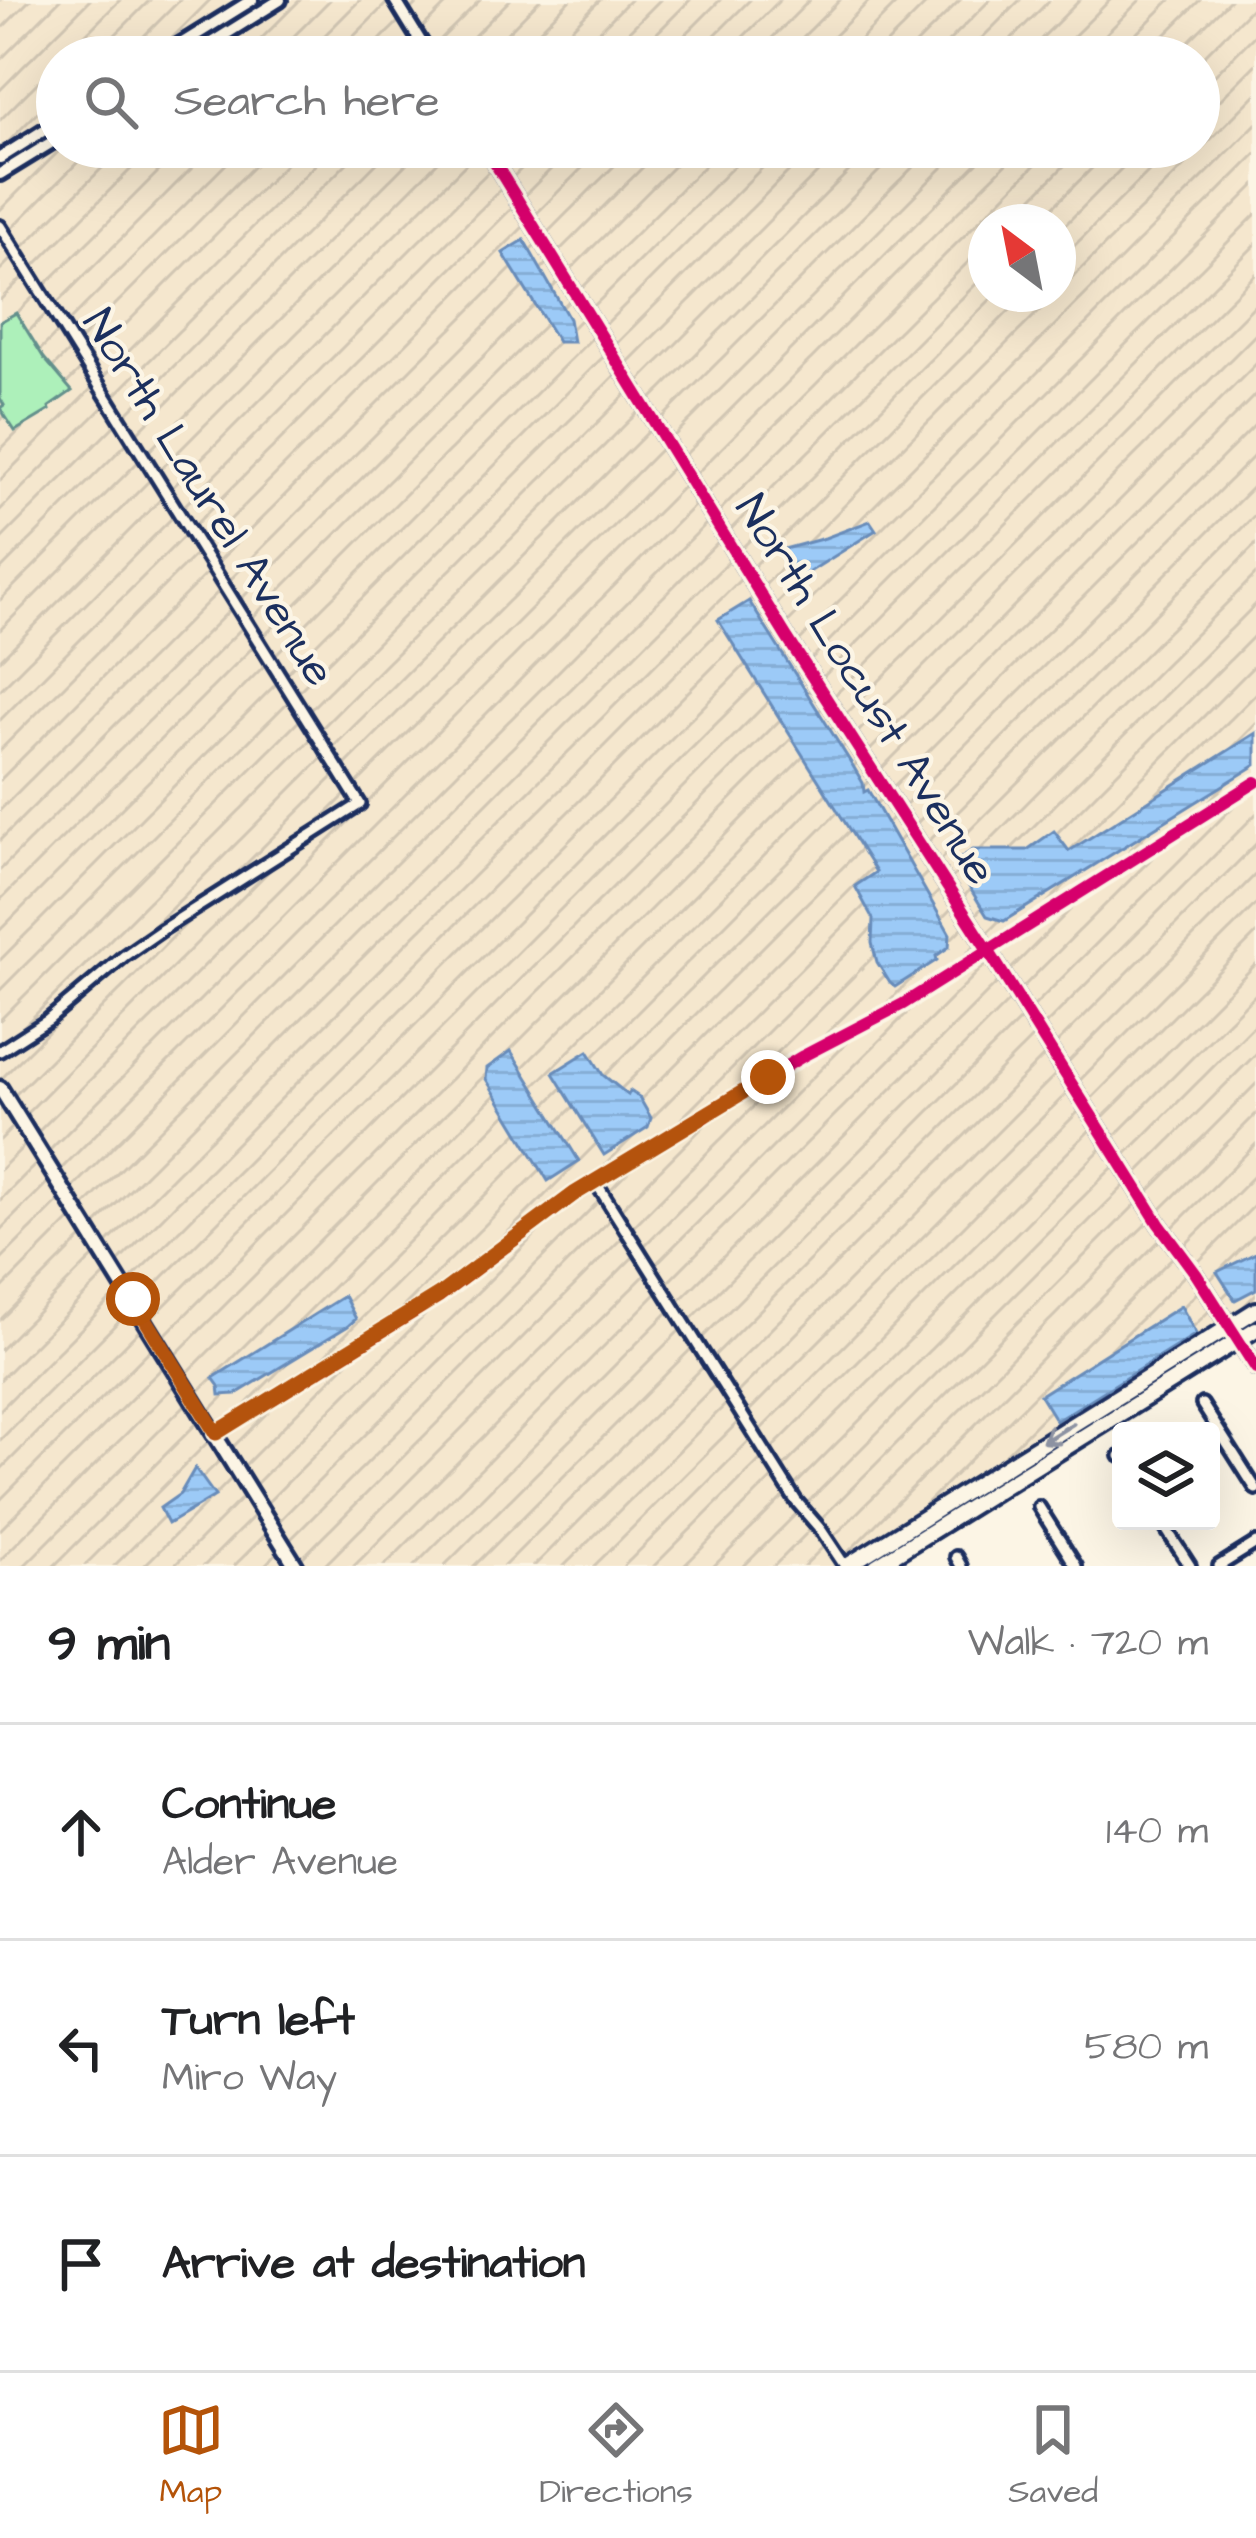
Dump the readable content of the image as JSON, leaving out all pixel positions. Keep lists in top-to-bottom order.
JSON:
{
  "streets": {
    "street": ["North Laurel Avenue", "North Locust Avenue"]
  },
  "north": "top left",
  "page": {
    "search": "Search here",
    "heading": ["9 min", "Walk · 720 m"],
    "list": [
      ["Continue", "Alder Avenue", "140 m"],
      ["Turn left", "Miro Way", "580 m"],
      "Arrive at destination"
    ],
    "nav": ["Map", "Directions", "Saved"]
  }
}
